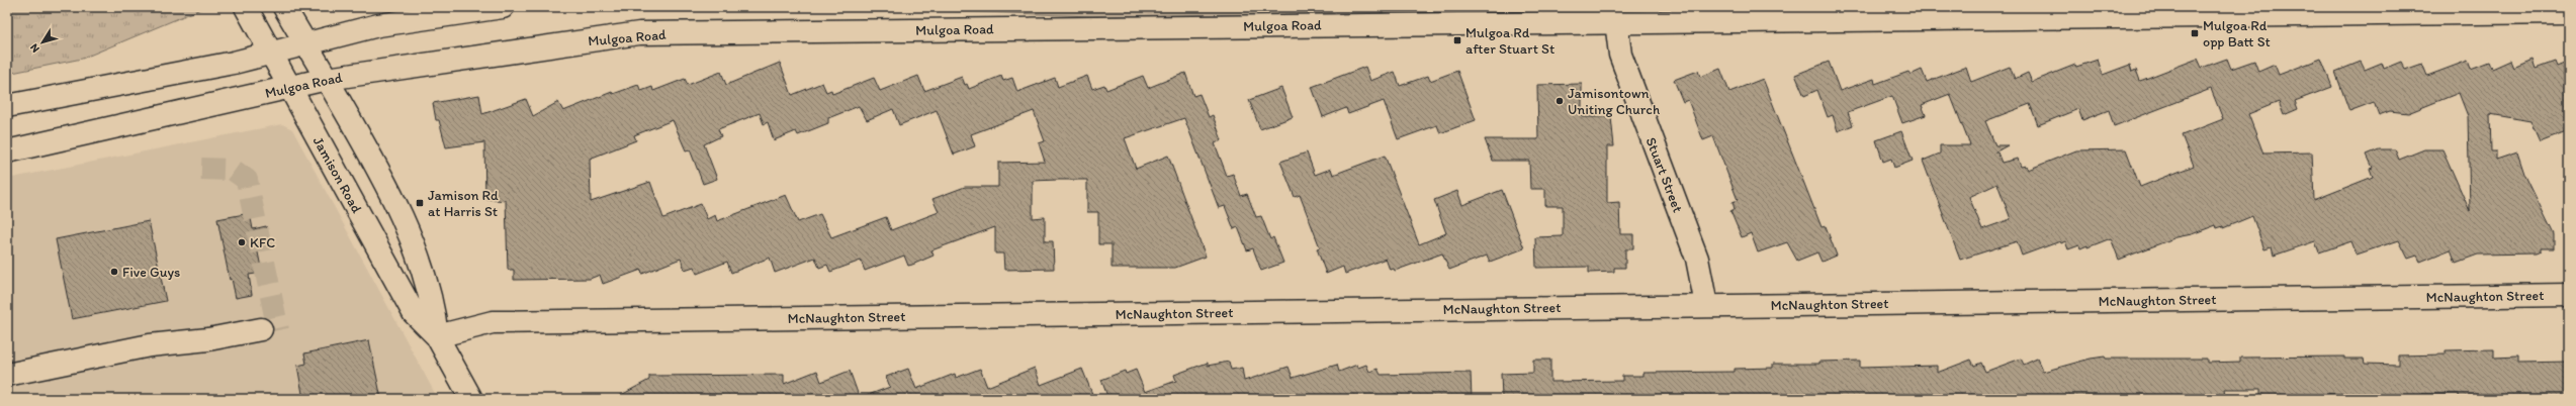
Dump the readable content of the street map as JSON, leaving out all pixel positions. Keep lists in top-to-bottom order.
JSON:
{
  "streets": {
    "main road": [
      "Mulgoa Road",
      "Jamison Road",
      "Stuart Street",
      "McNaughton Street"
    ]
  },
  "crossings": [
    ["Mulgoa Road", "Jamison Road"],
    ["Mulgoa Road", "Stuart Street"],
    ["Jamison Road", "McNaughton Street"],
    ["Stuart Street", "McNaughton Street"]
  ],
  "places": {
    "transit": ["Mulgoa Rd opp Batt St", "Mulgoa Rd after Stuart St", "Jamison Rd at Harris St"],
    "other": ["Jamisontown Uniting Church", "KFC", "Five Guys"]
  },
  "north": "bottom left"
}
